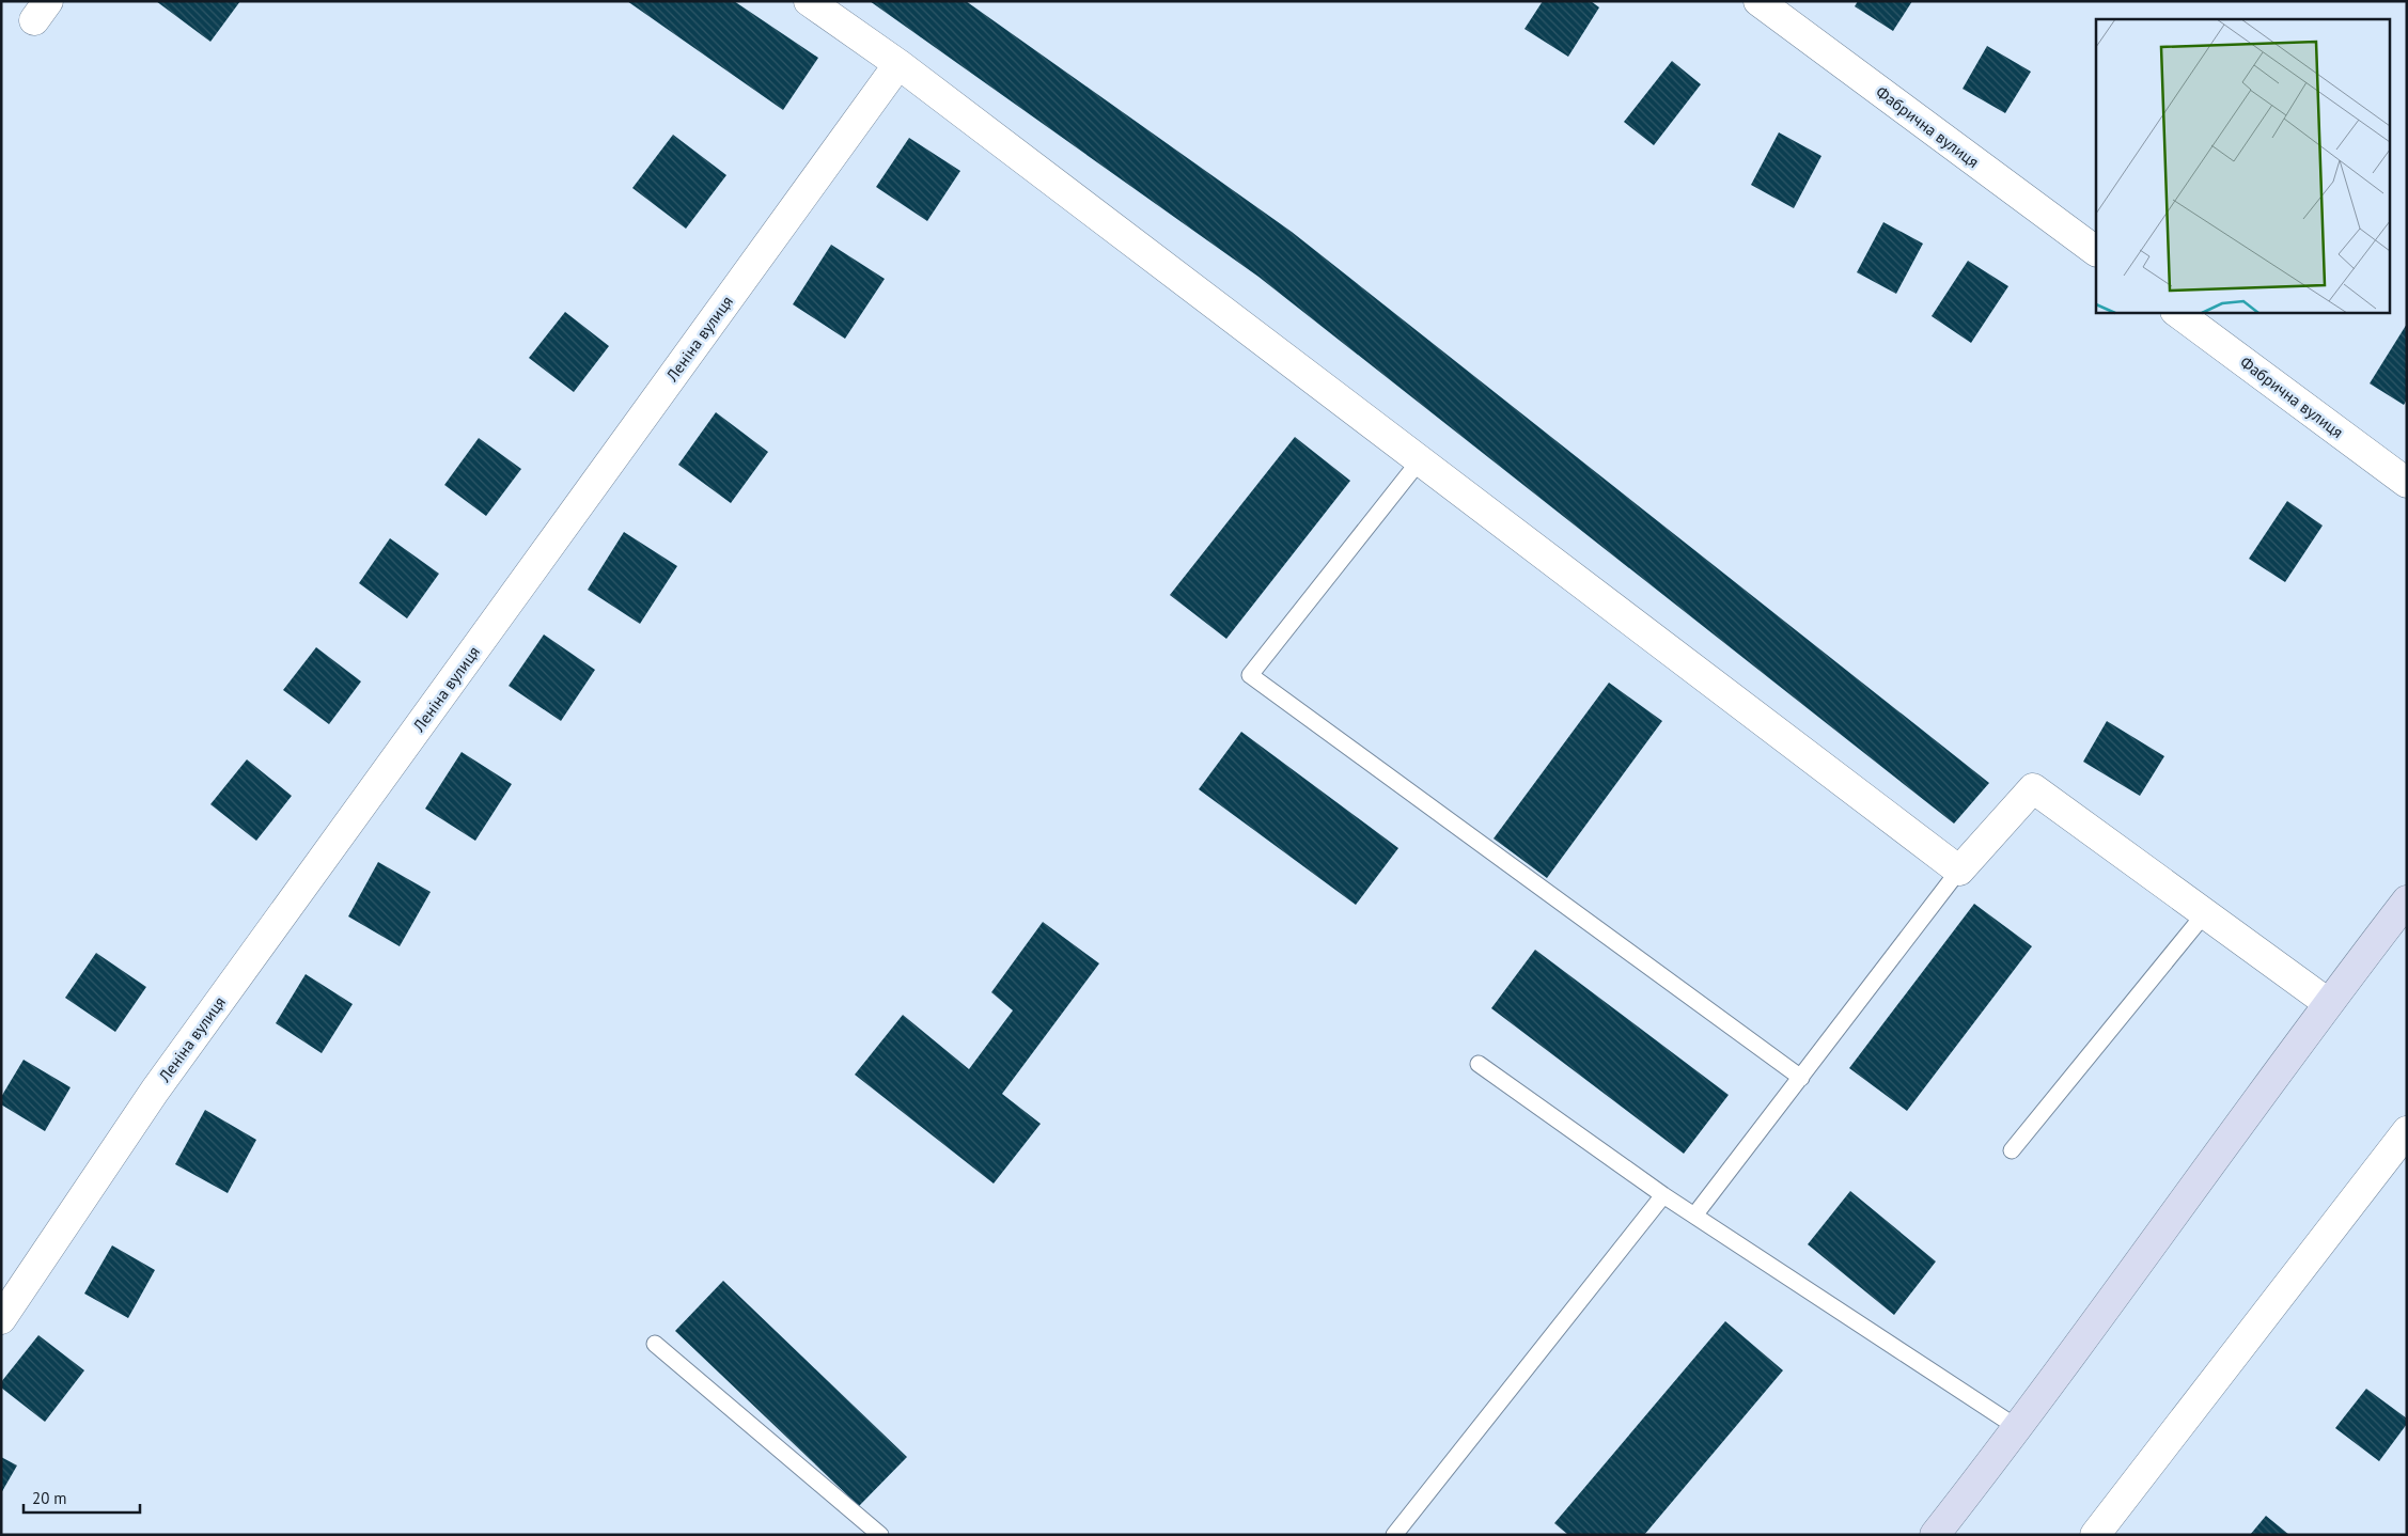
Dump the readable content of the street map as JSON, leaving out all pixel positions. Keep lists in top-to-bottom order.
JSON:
{
  "streets": {
    "street": ["Фабрична вулиця", "Леніна вулиця"]
  },
  "scale_bar": "20 m"
}
